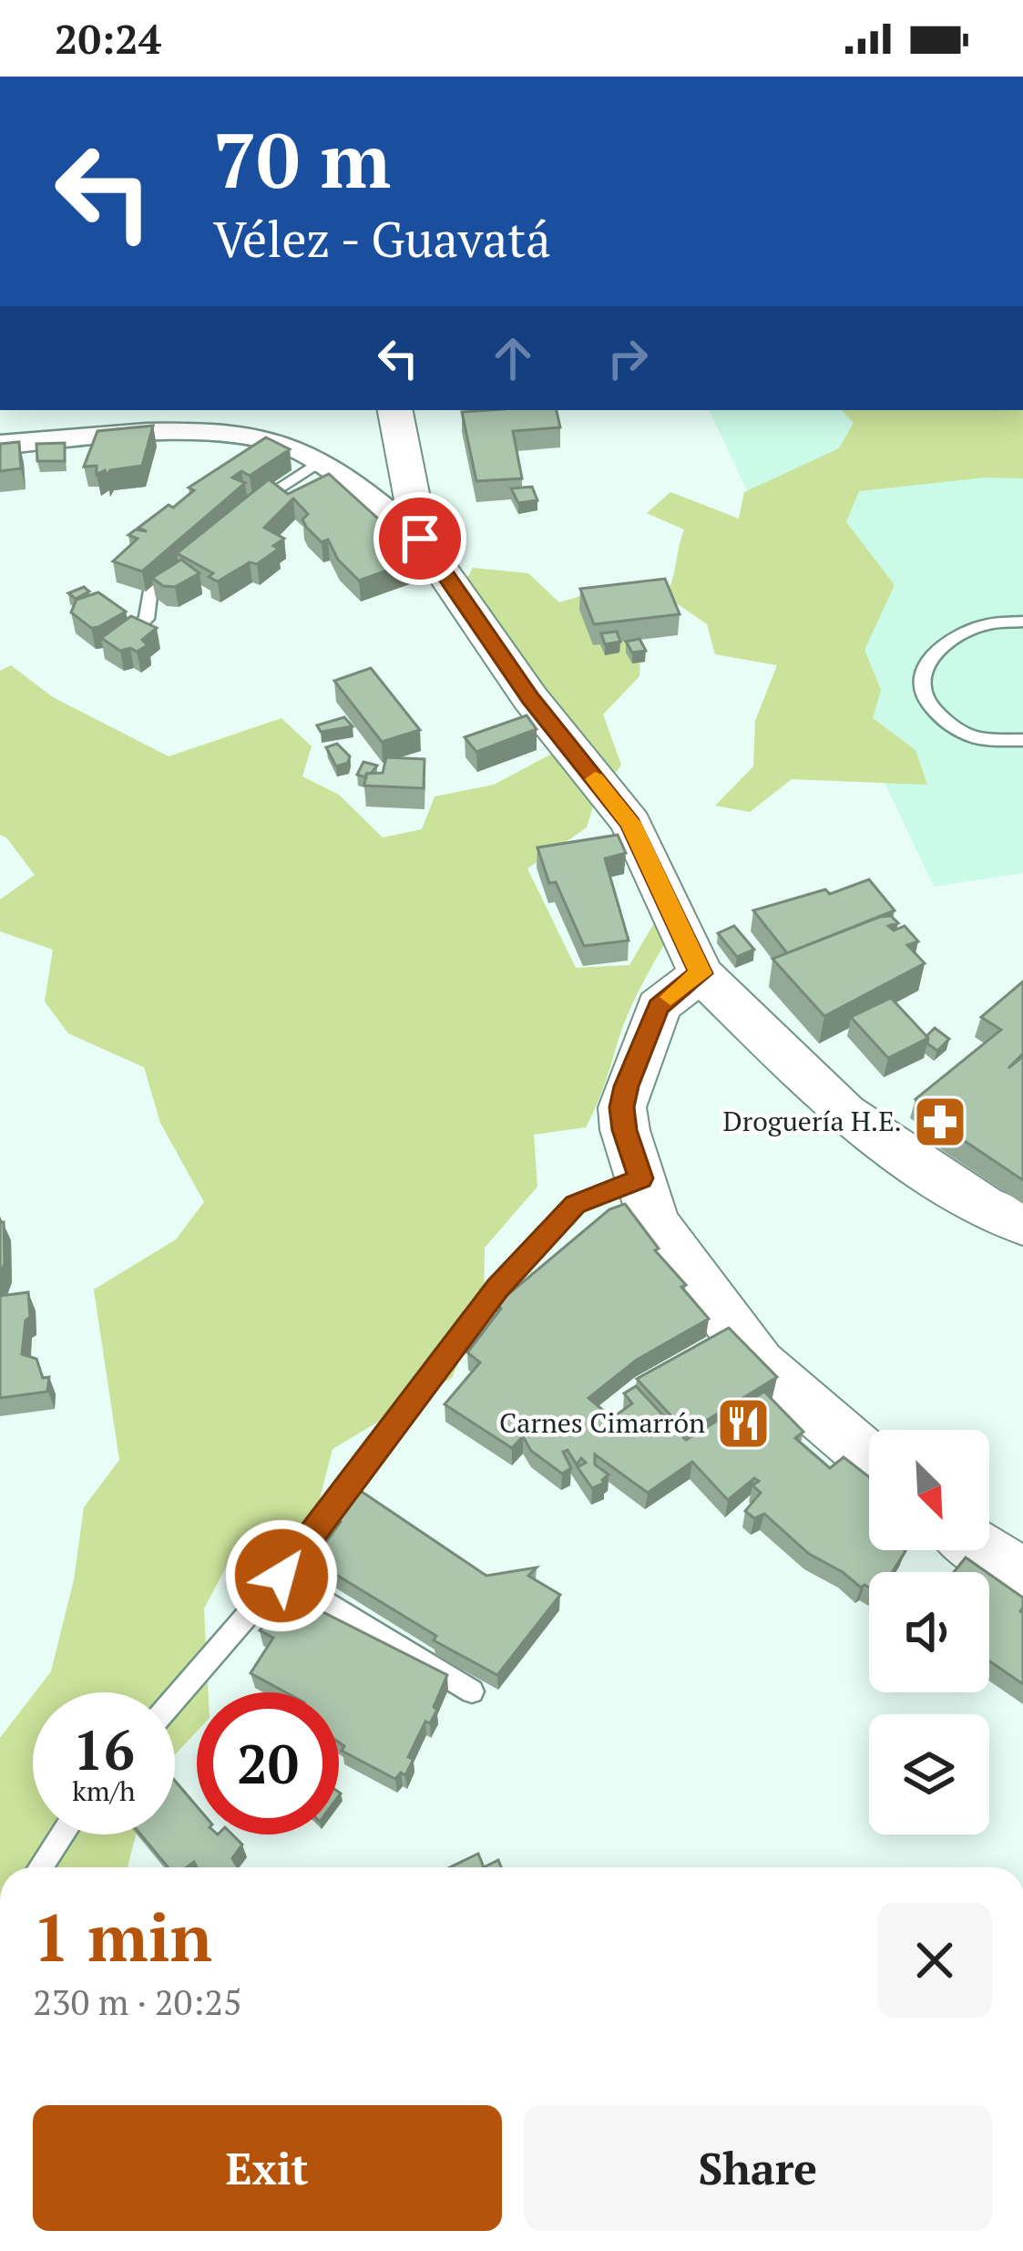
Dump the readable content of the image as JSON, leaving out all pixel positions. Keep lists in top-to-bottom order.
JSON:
{
  "places": {
    "pharmacy": ["Droguería H.E."],
    "restaurant": ["Carnes Cimarrón"]
  },
  "north": "bottom right",
  "page": {
    "status": "20:24",
    "turn": ["70 m", "Vélez - Guavatá"],
    "speed": "16 km/h",
    "limit": "20",
    "heading": ["1 min", "230 m · 20:25"],
    "buttons": ["Exit", "Share"]
  }
}
